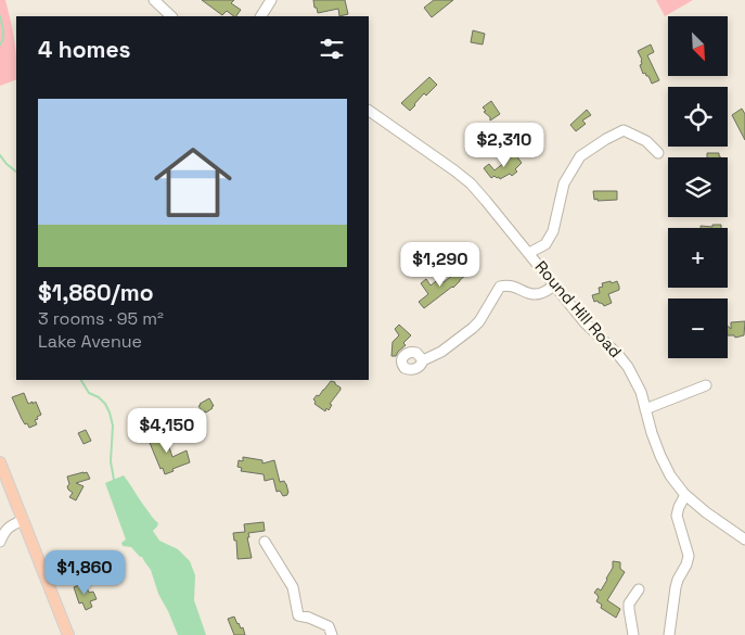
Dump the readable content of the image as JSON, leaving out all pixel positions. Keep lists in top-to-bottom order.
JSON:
{
  "streets": {
    "street": ["Round Hill Road"]
  },
  "north": "bottom right",
  "page": {
    "map_buttons": ["+", "−"],
    "heading": "4 homes",
    "list": [
      {
        "name": "$1,860/mo",
        "note": "3 rooms · 95 m² · Lake Avenue"
      }
    ],
    "price": [
      "$2,310",
      "$1,290",
      "$4,150",
      "$1,860"
    ]
  }
}
